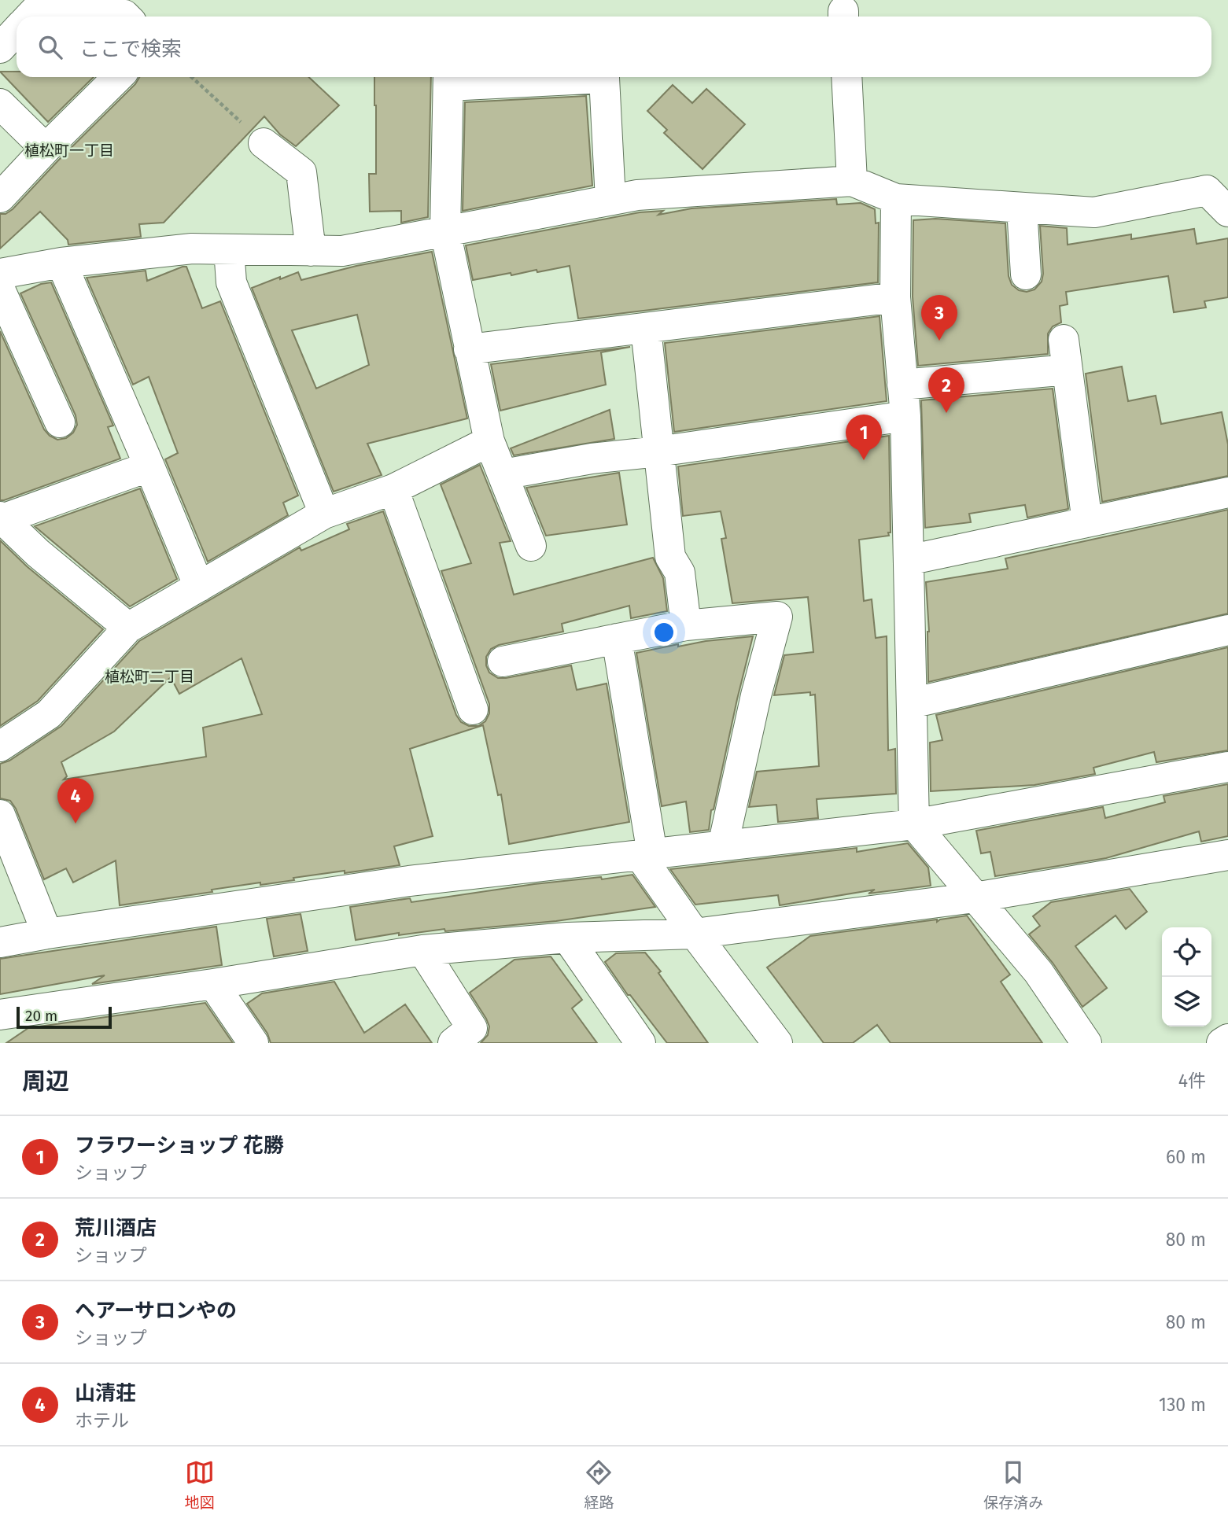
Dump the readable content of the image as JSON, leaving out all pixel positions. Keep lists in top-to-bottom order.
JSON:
{
  "districts": ["植松町一丁目", "植松町二丁目"],
  "scale_bar": "20 m",
  "page": {
    "search": "ここで検索",
    "pins": [
      "3",
      "2",
      "1",
      "4"
    ],
    "scale": "20 m",
    "heading": ["周辺", "4件"],
    "list": [
      {
        "mark": "1",
        "name": "フラワーショップ 花勝",
        "note": "ショップ",
        "value": "60 m"
      },
      {
        "mark": "2",
        "name": "荒川酒店",
        "note": "ショップ",
        "value": "80 m"
      },
      {
        "mark": "3",
        "name": "ヘアーサロンやの",
        "note": "ショップ",
        "value": "80 m"
      },
      {
        "mark": "4",
        "name": "山清荘",
        "note": "ホテル",
        "value": "130 m"
      }
    ],
    "nav": ["地図", "経路", "保存済み"]
  }
}
